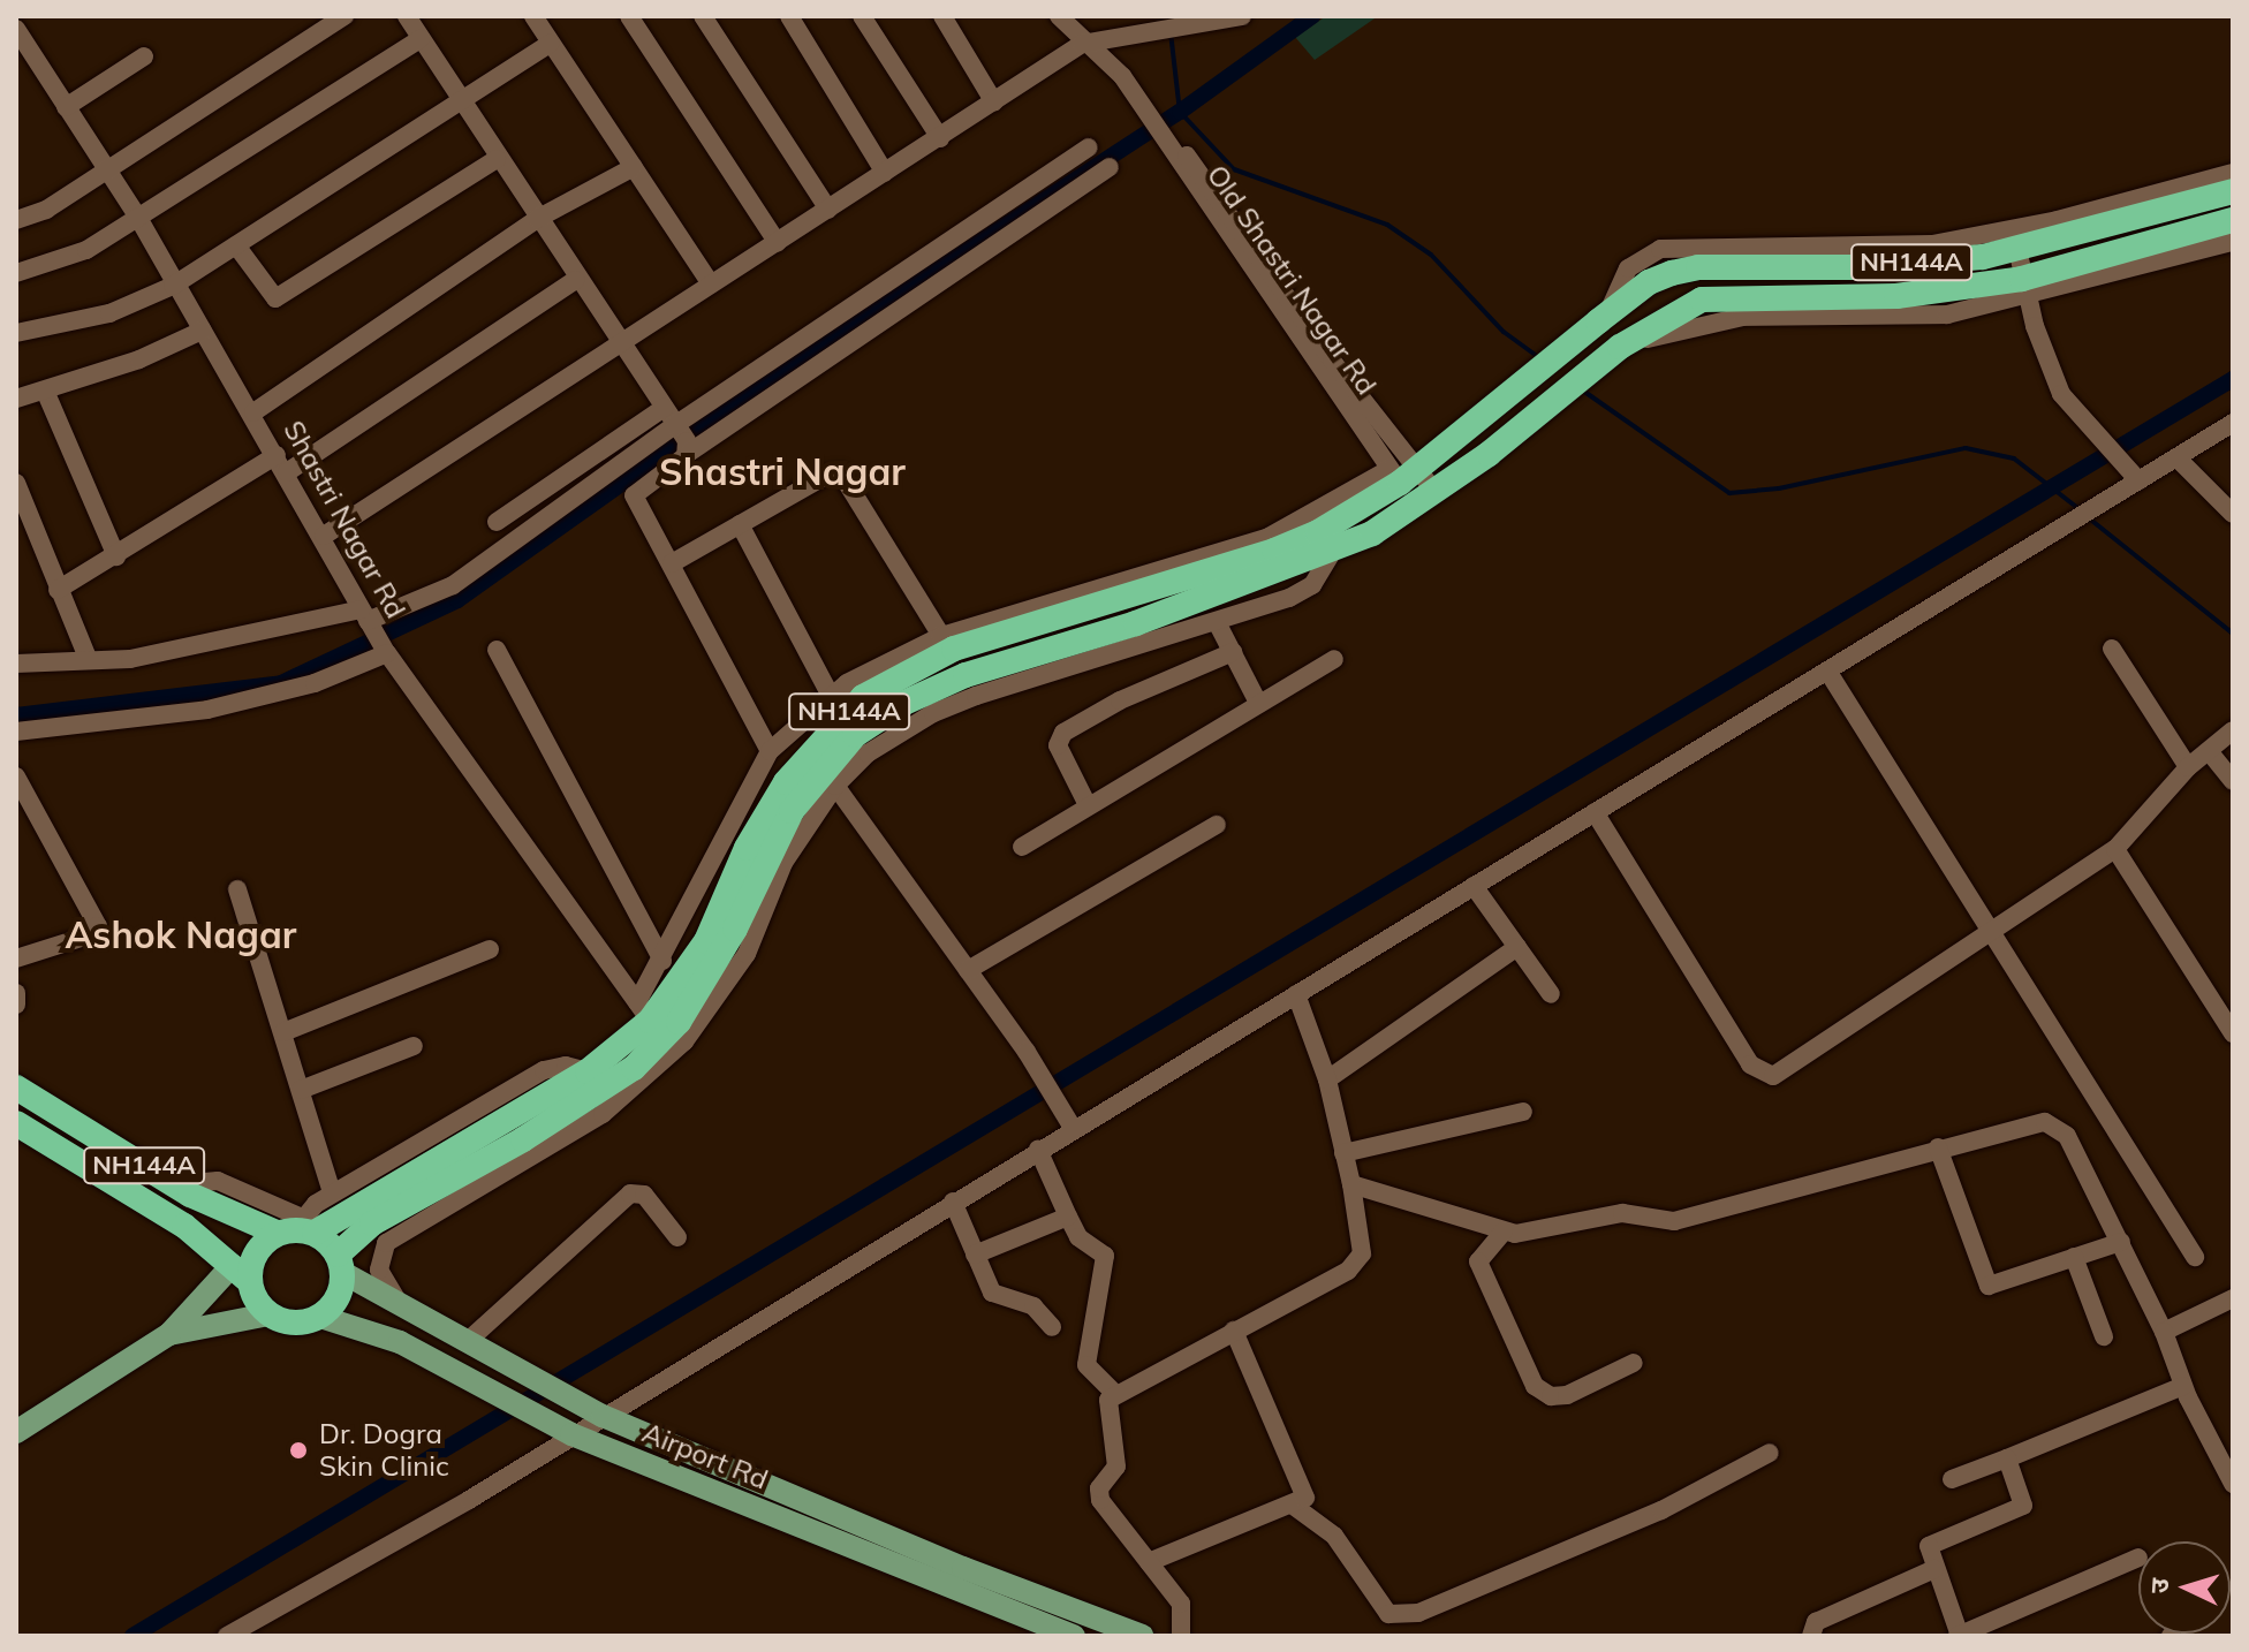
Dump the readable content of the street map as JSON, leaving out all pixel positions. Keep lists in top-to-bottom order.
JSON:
{
  "streets": {
    "highway": ["NH144A"],
    "main road": ["Airport Rd"],
    "street": ["Old Shastri Nagar Rd", "Shastri Nagar Rd"]
  },
  "crossings": [
    ["NH144A", "Old Shastri Nagar Rd"],
    ["NH144A", "Shastri Nagar Rd"],
    ["NH144A", "Airport Rd"]
  ],
  "districts": ["Shastri Nagar", "Ashok Nagar"],
  "places": ["Dr. Dogra Skin Clinic"],
  "north": "left"
}
